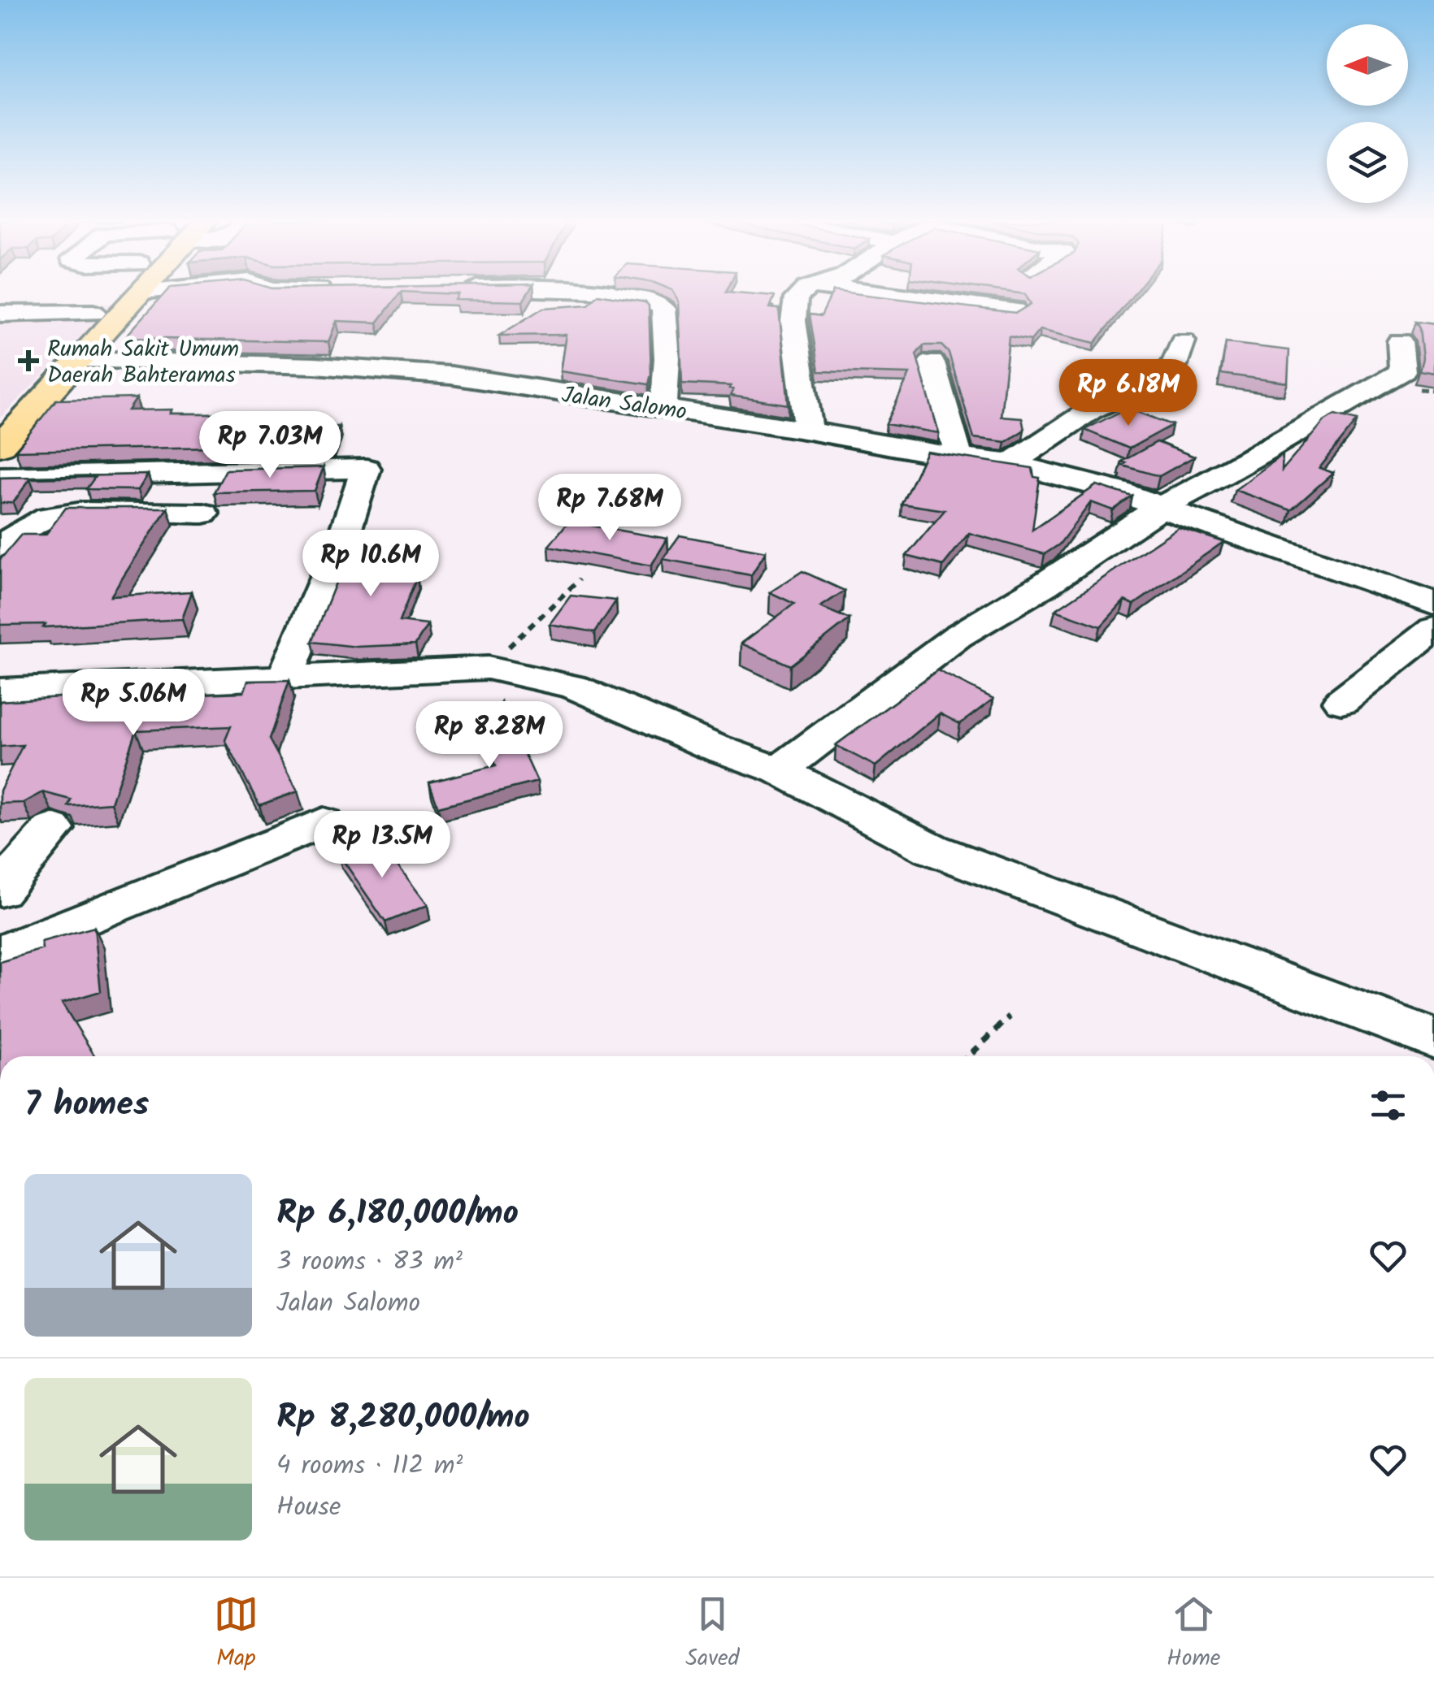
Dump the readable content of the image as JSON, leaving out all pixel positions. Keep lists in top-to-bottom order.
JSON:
{
  "streets": {
    "street": ["Jalan Salomo"]
  },
  "places": {
    "health": ["Rumah Sakit Umum Daerah Bahteramas"]
  },
  "north": "left",
  "page": {
    "price": [
      "Rp 6.18M",
      "Rp 7.03M",
      "Rp 7.68M",
      "Rp 10.6M",
      "Rp 5.06M",
      "Rp 8.28M",
      "Rp 13.5M"
    ],
    "heading": "7 homes",
    "list": [
      {
        "name": "Rp 6,180,000/mo",
        "note": "3 rooms · 83 m² · Jalan Salomo"
      },
      {
        "name": "Rp 8,280,000/mo",
        "note": "4 rooms · 112 m² · House"
      }
    ],
    "tabs": ["Map", "Saved", "Home"]
  }
}
